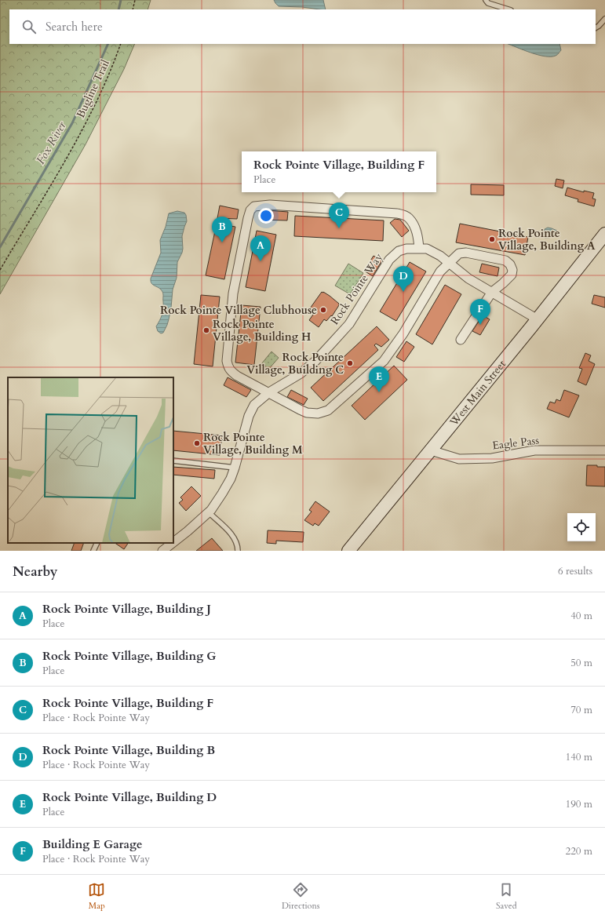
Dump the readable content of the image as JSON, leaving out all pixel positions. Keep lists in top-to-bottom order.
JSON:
{
  "streets": {
    "main road": ["West Main Street"],
    "street": ["Rock Pointe Way", "Eagle Pass"],
    "path": ["Bugline Trail"]
  },
  "crossings": [
    ["Rock Pointe Way", "West Main Street"],
    ["West Main Street", "Eagle Pass"]
  ],
  "water": ["Fox River"],
  "places": [
    "Rock Pointe Village, Building A",
    "Rock Pointe Village Clubhouse",
    "Rock Pointe Village, Building H",
    "Rock Pointe Village, Building C",
    "Rock Pointe Village, Building M"
  ],
  "page": {
    "search": "Search here",
    "popup": ["Rock Pointe Village, Building F", "Place"],
    "pins": [
      "C",
      "B",
      "A",
      "D",
      "F",
      "E"
    ],
    "heading": ["Nearby", "6 results"],
    "list": [
      {
        "mark": "A",
        "name": "Rock Pointe Village, Building J",
        "note": "Place",
        "value": "40 m"
      },
      {
        "mark": "B",
        "name": "Rock Pointe Village, Building G",
        "note": "Place",
        "value": "50 m"
      },
      {
        "mark": "C",
        "name": "Rock Pointe Village, Building F",
        "note": "Place · Rock Pointe Way",
        "value": "70 m"
      },
      {
        "mark": "D",
        "name": "Rock Pointe Village, Building B",
        "note": "Place · Rock Pointe Way",
        "value": "140 m"
      },
      {
        "mark": "E",
        "name": "Rock Pointe Village, Building D",
        "note": "Place",
        "value": "190 m"
      },
      {
        "mark": "F",
        "name": "Building E Garage",
        "note": "Place · Rock Pointe Way",
        "value": "220 m"
      }
    ],
    "nav": ["Map", "Directions", "Saved"]
  }
}
